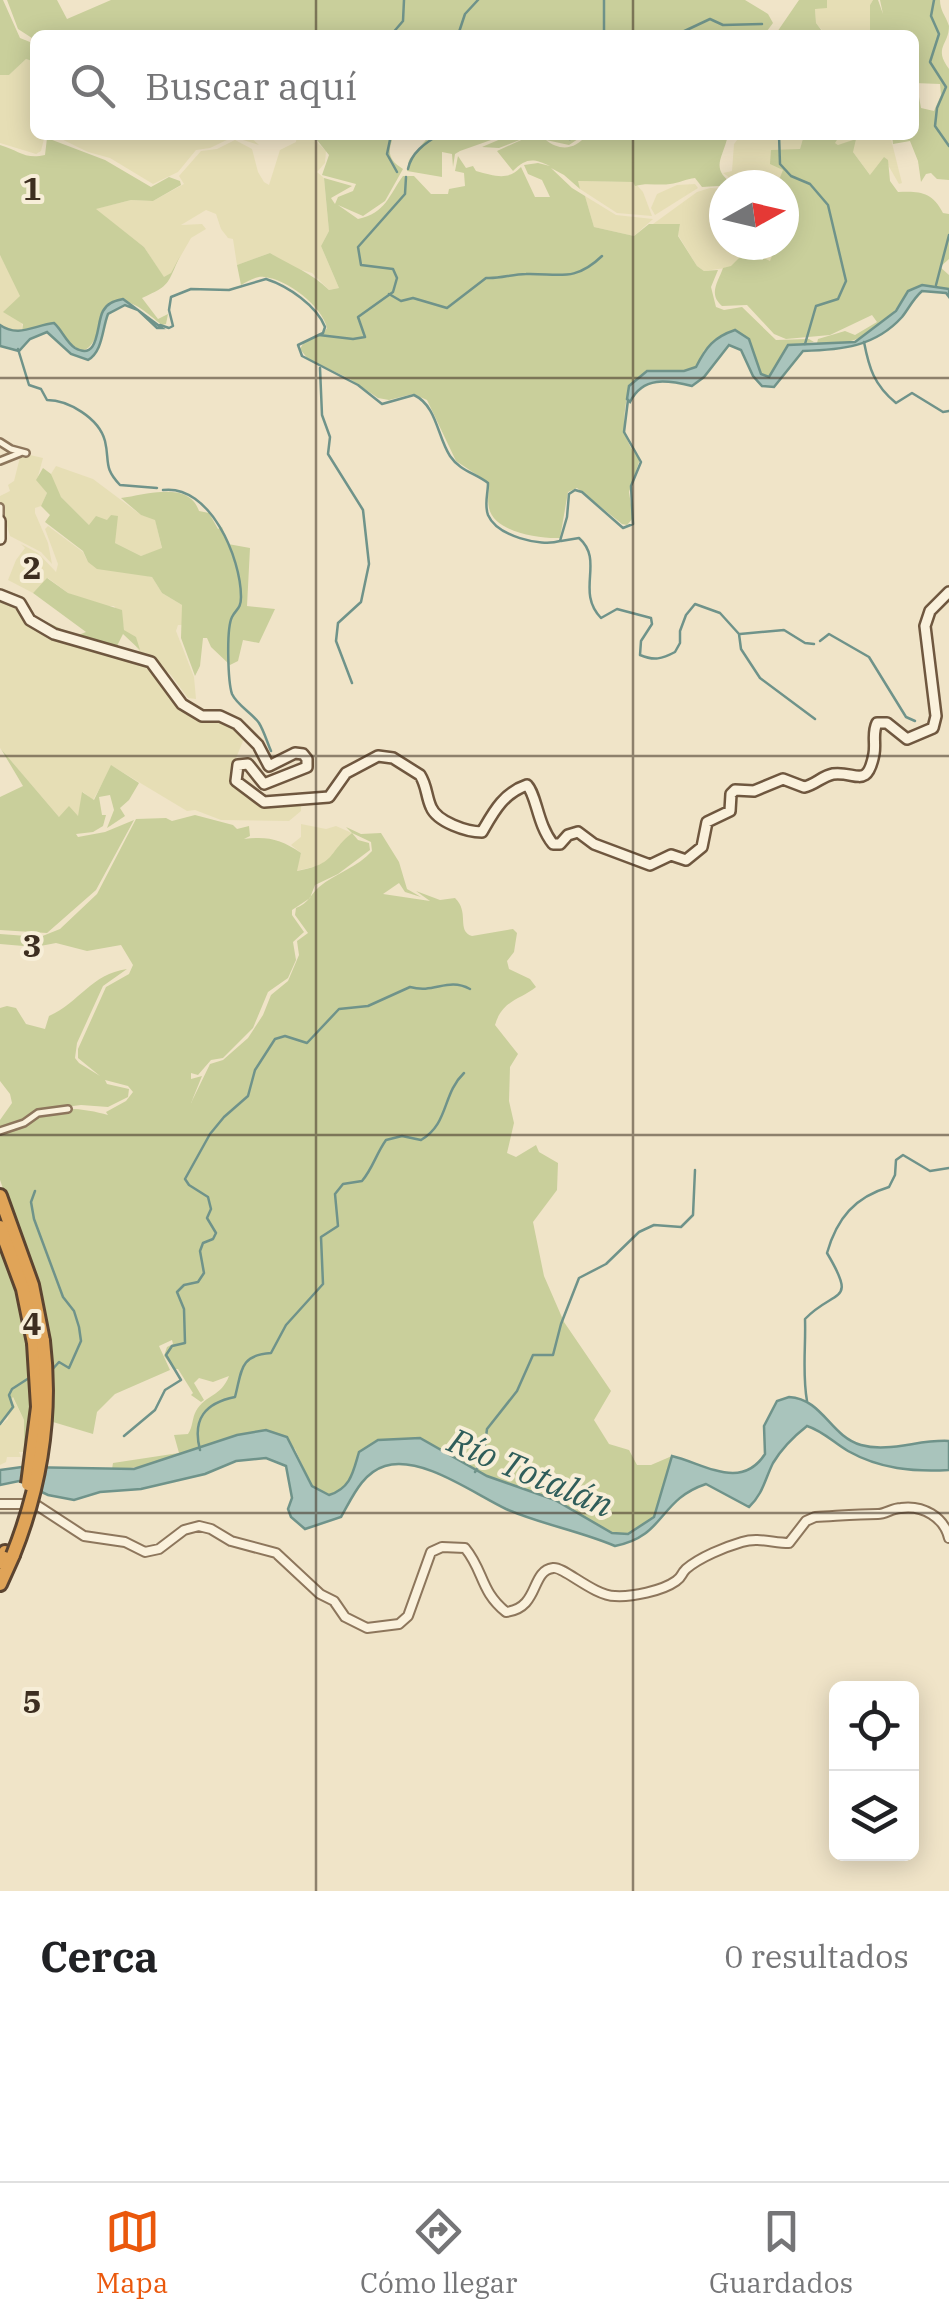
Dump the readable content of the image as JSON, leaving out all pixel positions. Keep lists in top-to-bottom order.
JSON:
{
  "water": ["Río Totalán"],
  "north": "right",
  "page": {
    "search": "Buscar aquí",
    "heading": ["Cerca", "0 resultados"],
    "nav": ["Mapa", "Cómo llegar", "Guardados"]
  },
  "grid": {
    "rows": [
      "1",
      "2",
      "3",
      "4",
      "5"
    ]
  }
}
